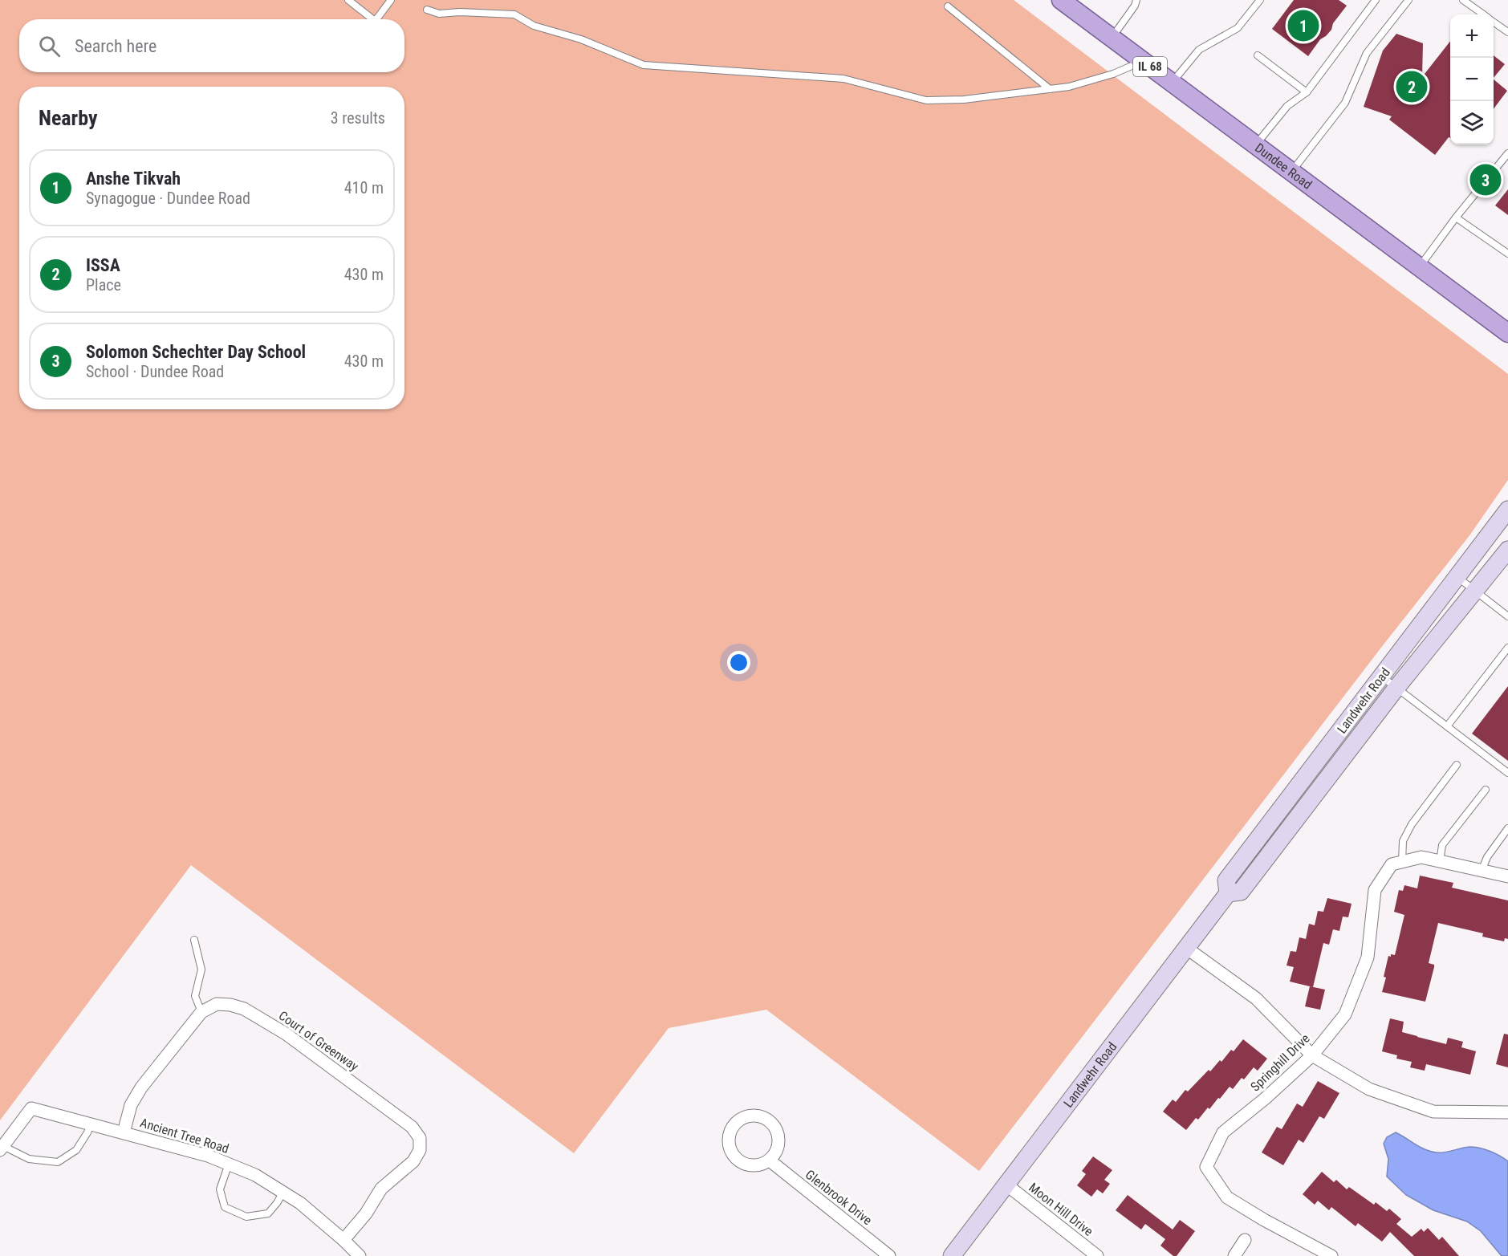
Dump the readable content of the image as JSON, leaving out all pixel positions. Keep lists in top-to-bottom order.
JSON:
{
  "streets": {
    "main road": ["IL 68", "Dundee Road", "Landwehr Road"],
    "street": [
      "Court of Greenway",
      "Springhill Drive",
      "Ancient Tree Road",
      "Glenbrook Drive",
      "Moon Hill Drive"
    ]
  },
  "crossings": [
    ["Landwehr Road", "Moon Hill Drive"],
    ["Court of Greenway", "Ancient Tree Road"]
  ],
  "page": {
    "pins": ["1", "2", "3"],
    "map_buttons": ["+", "−"],
    "search": "Search here",
    "heading": ["Nearby", "3 results"],
    "list": [
      {
        "mark": "1",
        "name": "Anshe Tikvah",
        "note": "Synagogue · Dundee Road",
        "value": "410 m"
      },
      {
        "mark": "2",
        "name": "ISSA",
        "note": "Place",
        "value": "430 m"
      },
      {
        "mark": "3",
        "name": "Solomon Schechter Day School",
        "note": "School · Dundee Road",
        "value": "430 m"
      }
    ]
  }
}
